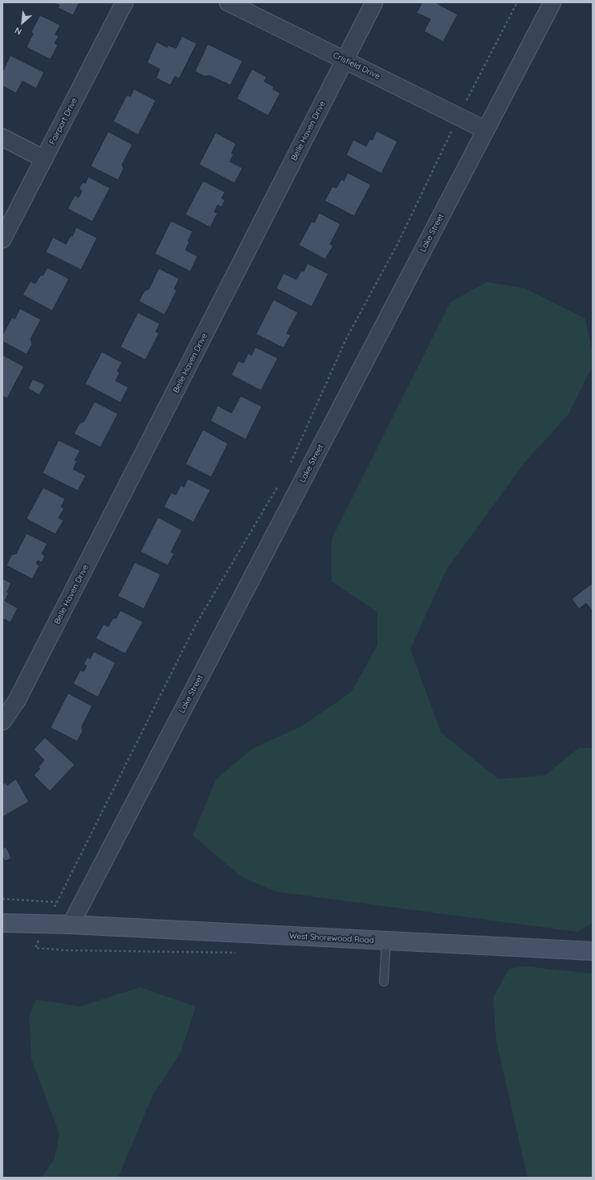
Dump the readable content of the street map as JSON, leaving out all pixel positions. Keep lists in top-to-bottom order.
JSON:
{
  "streets": {
    "main road": ["West Shorewood Road"],
    "street": [
      "Crisfield Drive",
      "Fairport Drive",
      "Belle Haven Drive",
      "Lake Street"
    ]
  },
  "crossings": [
    ["Crisfield Drive", "Belle Haven Drive"],
    ["Crisfield Drive", "Lake Street"],
    ["Lake Street", "West Shorewood Road"]
  ],
  "north": "bottom left"
}
